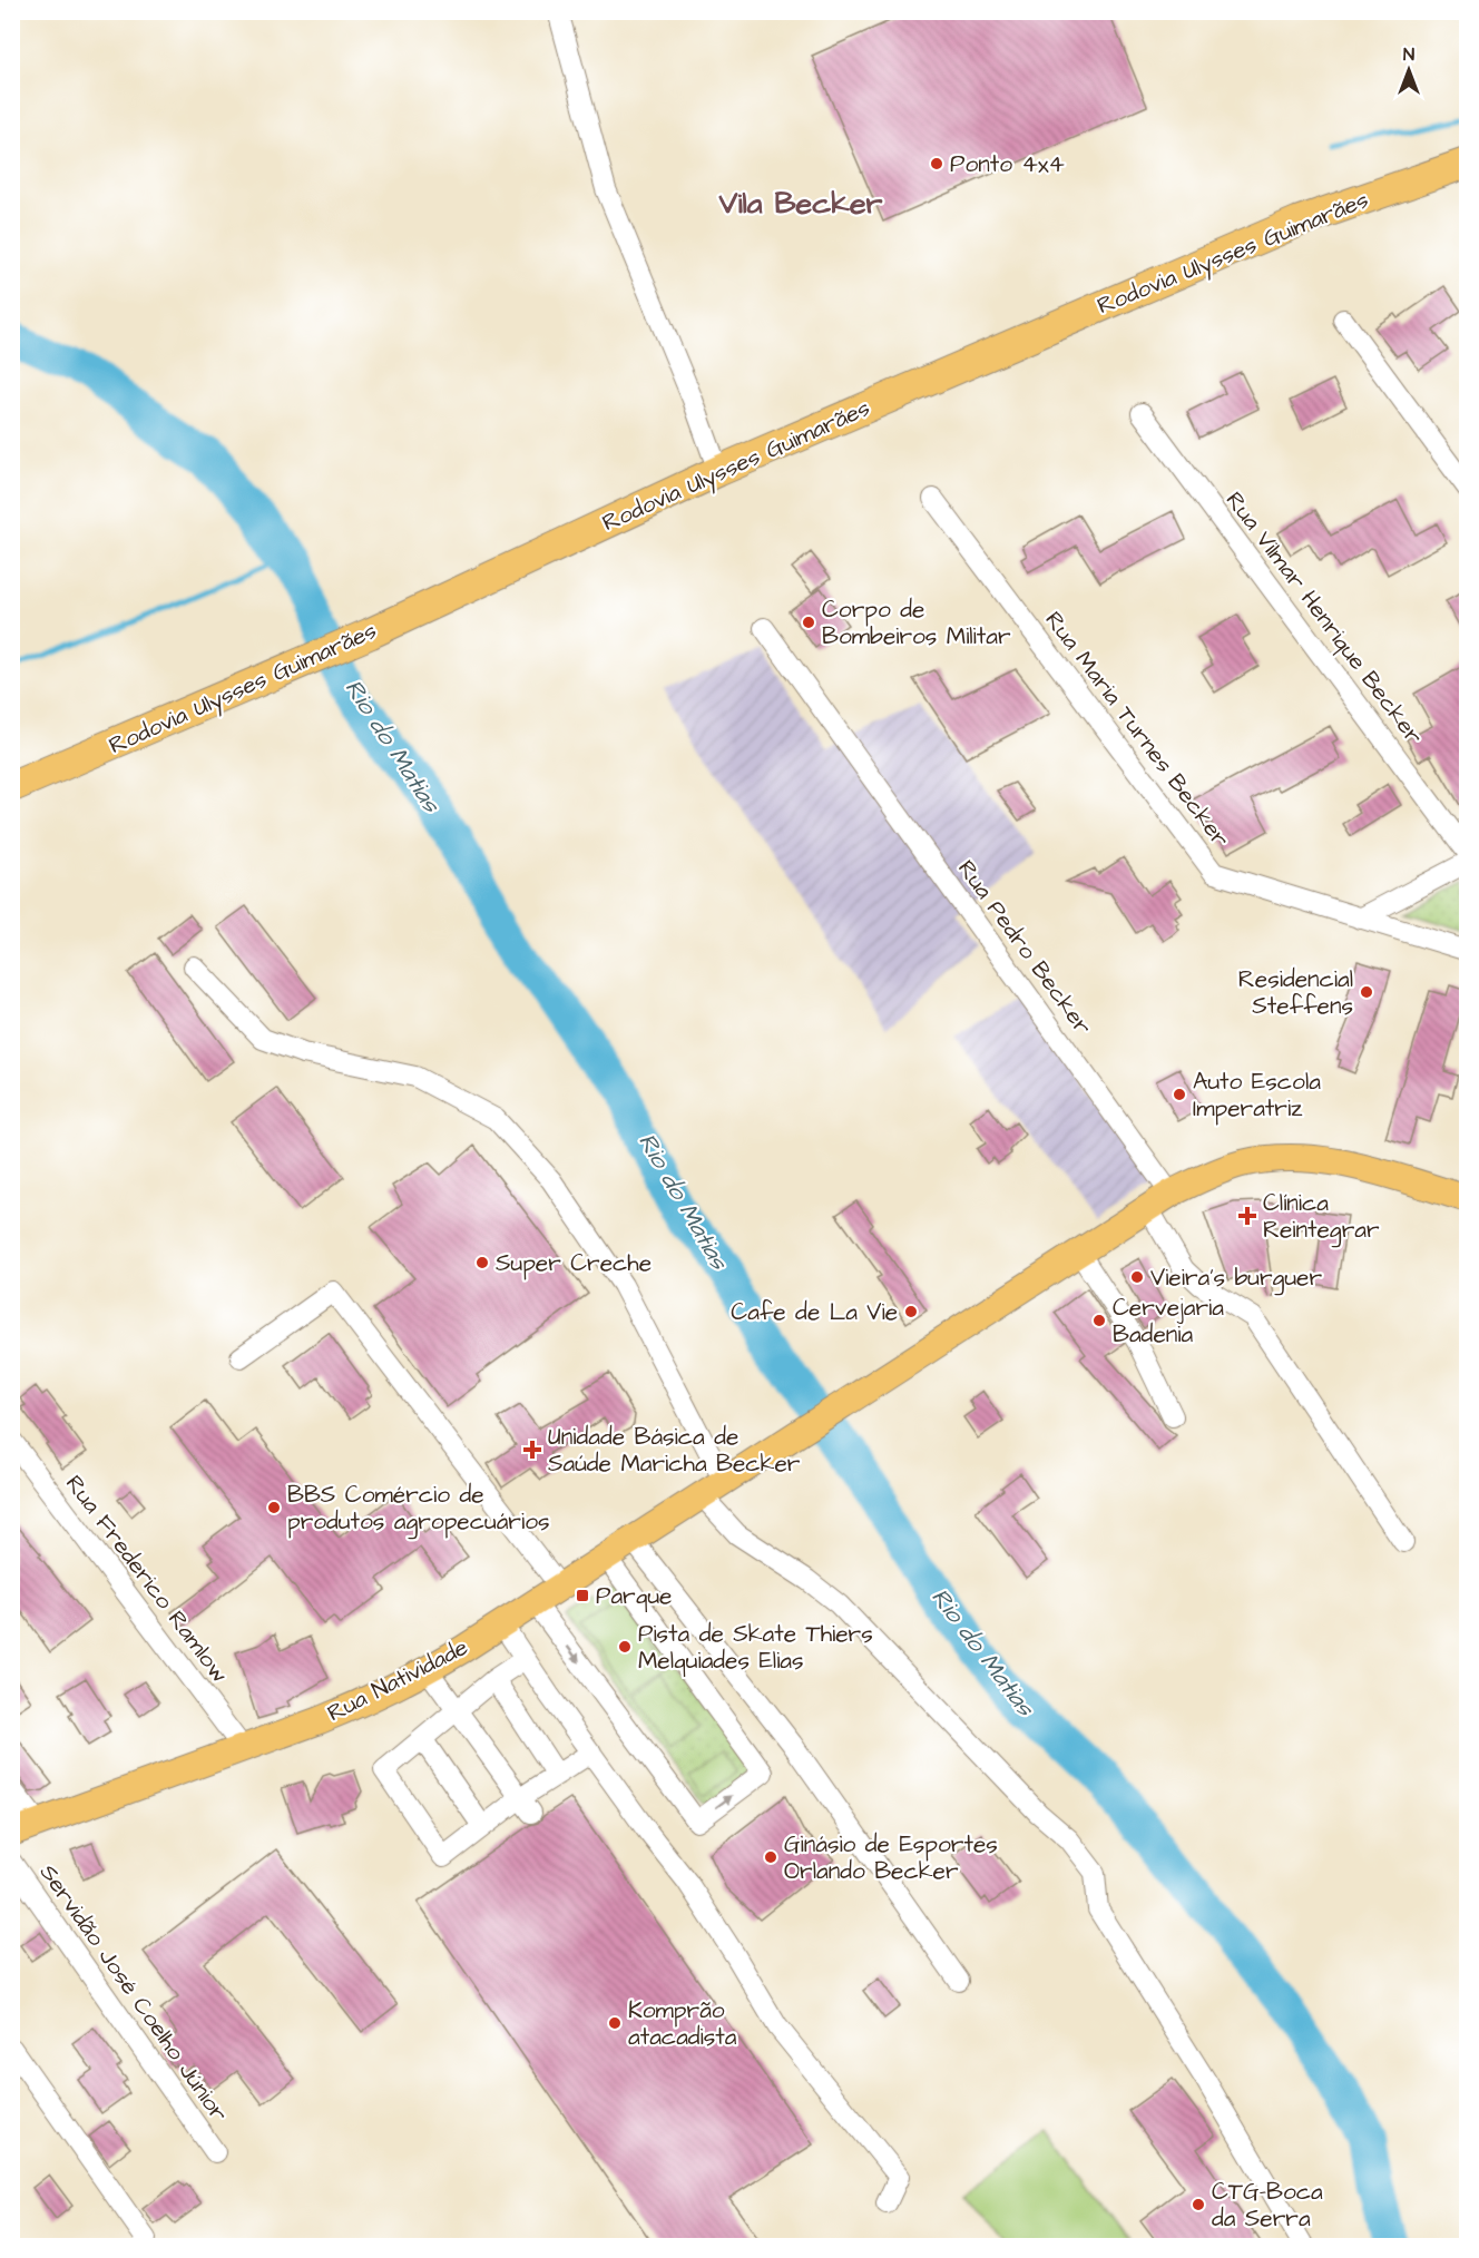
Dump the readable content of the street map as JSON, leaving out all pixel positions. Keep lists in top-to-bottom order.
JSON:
{
  "streets": {
    "highway": ["Rodovia Ulysses Guimarães"],
    "main road": ["Rua Natividade"],
    "street": [
      "Rua Vilmar Henrique Becker",
      "Rua Maria Turnes Becker",
      "Rua Pedro Becker",
      "Rua Frederico Ramlow",
      "Servidão José Coelho Júnior"
    ]
  },
  "crossings": [
    ["Rua Pedro Becker", "Rua Natividade"],
    ["Rua Frederico Ramlow", "Rua Natividade"]
  ],
  "districts": ["Vila Becker"],
  "water": ["Rio do Matias"],
  "places": {
    "other": [
      "Ponto 4x4",
      "Corpo de Bombeiros Militar",
      "Residencial Steffens",
      "Auto Escola Imperatriz",
      "Super Creche",
      "Vieira's burguer",
      "Cafe de La Vie",
      "Cervejaria Badenia",
      "BBS Comércio de produtos agropecuários",
      "Pista de Skate Thiers Melquiades Elias",
      "Ginásio de Esportes Orlando Becker",
      "Komprão atacadista",
      "CTG-Boca da Serra"
    ],
    "health": ["Clínica Reintegrar", "Unidade Básica de Saúde Maricha Becker"],
    "transit": ["Parque"]
  },
  "north": "top"
}
